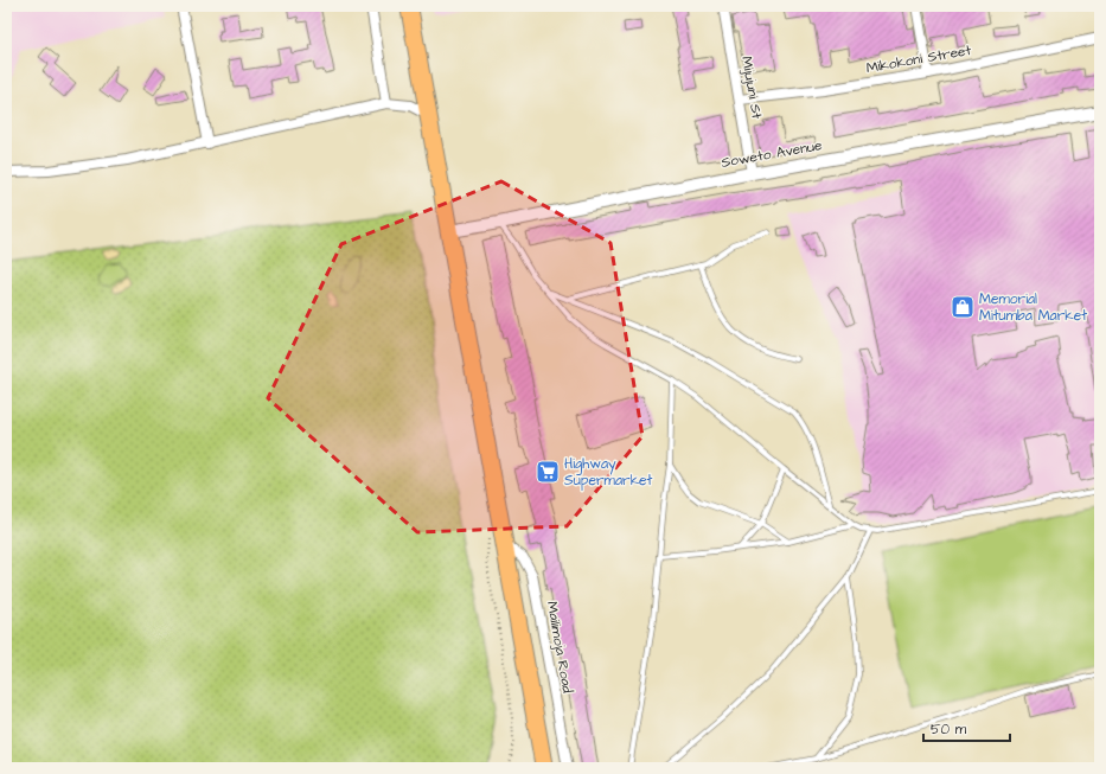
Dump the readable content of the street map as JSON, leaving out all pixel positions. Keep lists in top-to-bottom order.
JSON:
{
  "streets": {
    "street": [
      "Mikokoni Street",
      "Mijujuni St",
      "Soweto Avenue",
      "Mailimoja Road"
    ]
  },
  "crossings": [
    ["Mikokoni Street", "Mijujuni St"],
    ["Mijujuni St", "Soweto Avenue"]
  ],
  "places": {
    "shop": ["Memorial Mitumba Market"],
    "supermarket": ["Highway Supermarket"]
  },
  "scale_bar": "50 m"
}
